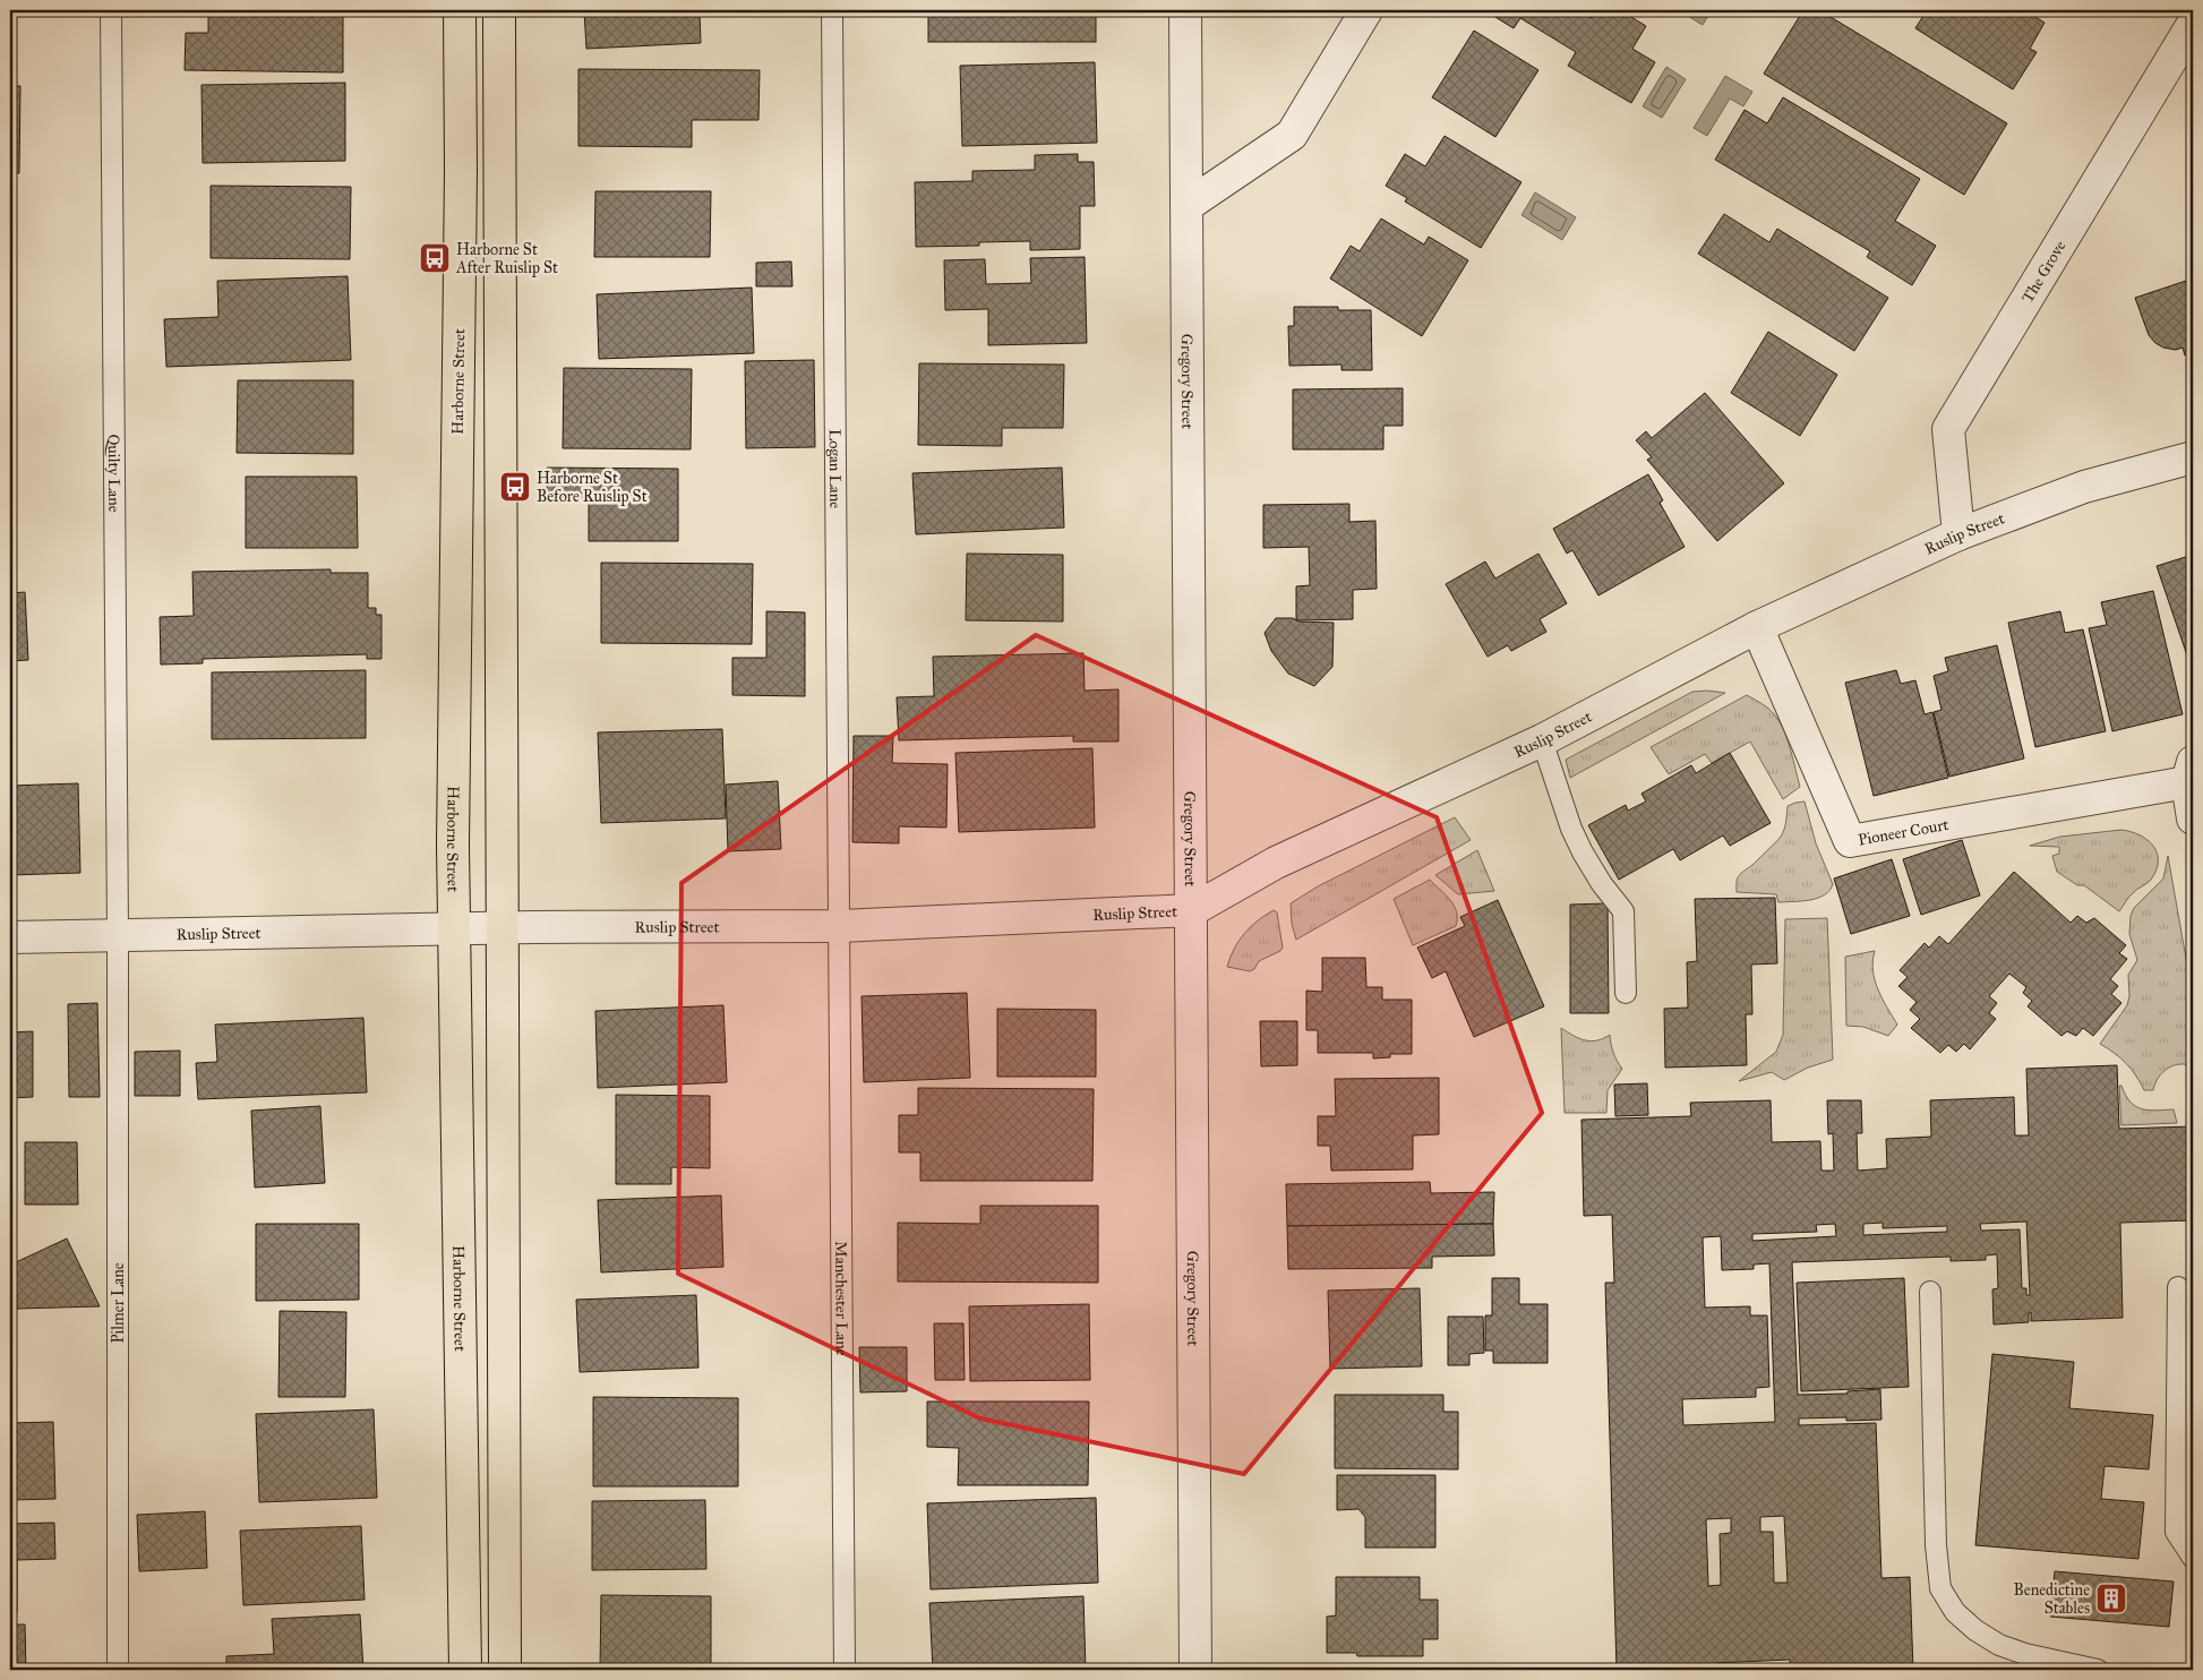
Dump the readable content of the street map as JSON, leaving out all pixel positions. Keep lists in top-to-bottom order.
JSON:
{
  "streets": {
    "main road": ["Harborne Street"],
    "street": [
      "The Grove",
      "Gregory Street",
      "Ruslip Street",
      "Pioneer Court"
    ],
    "lane": [
      "Logan Lane",
      "Quilty Lane",
      "Manchester Lane",
      "Pilmer Lane"
    ]
  },
  "crossings": [
    ["The Grove", "Ruslip Street"],
    ["Harborne Street", "Ruslip Street"],
    ["Gregory Street", "Ruslip Street"],
    ["Logan Lane", "Ruslip Street"],
    ["Logan Lane", "Manchester Lane"],
    ["Quilty Lane", "Ruslip Street"],
    ["Quilty Lane", "Pilmer Lane"],
    ["Ruslip Street", "Pioneer Court"],
    ["Ruslip Street", "Manchester Lane"],
    ["Ruslip Street", "Pilmer Lane"]
  ],
  "places": {
    "bus stop": ["Harborne St After Ruislip St", "Harborne St Before Ruislip St"],
    "building": ["Benedictine Stables"]
  }
}
